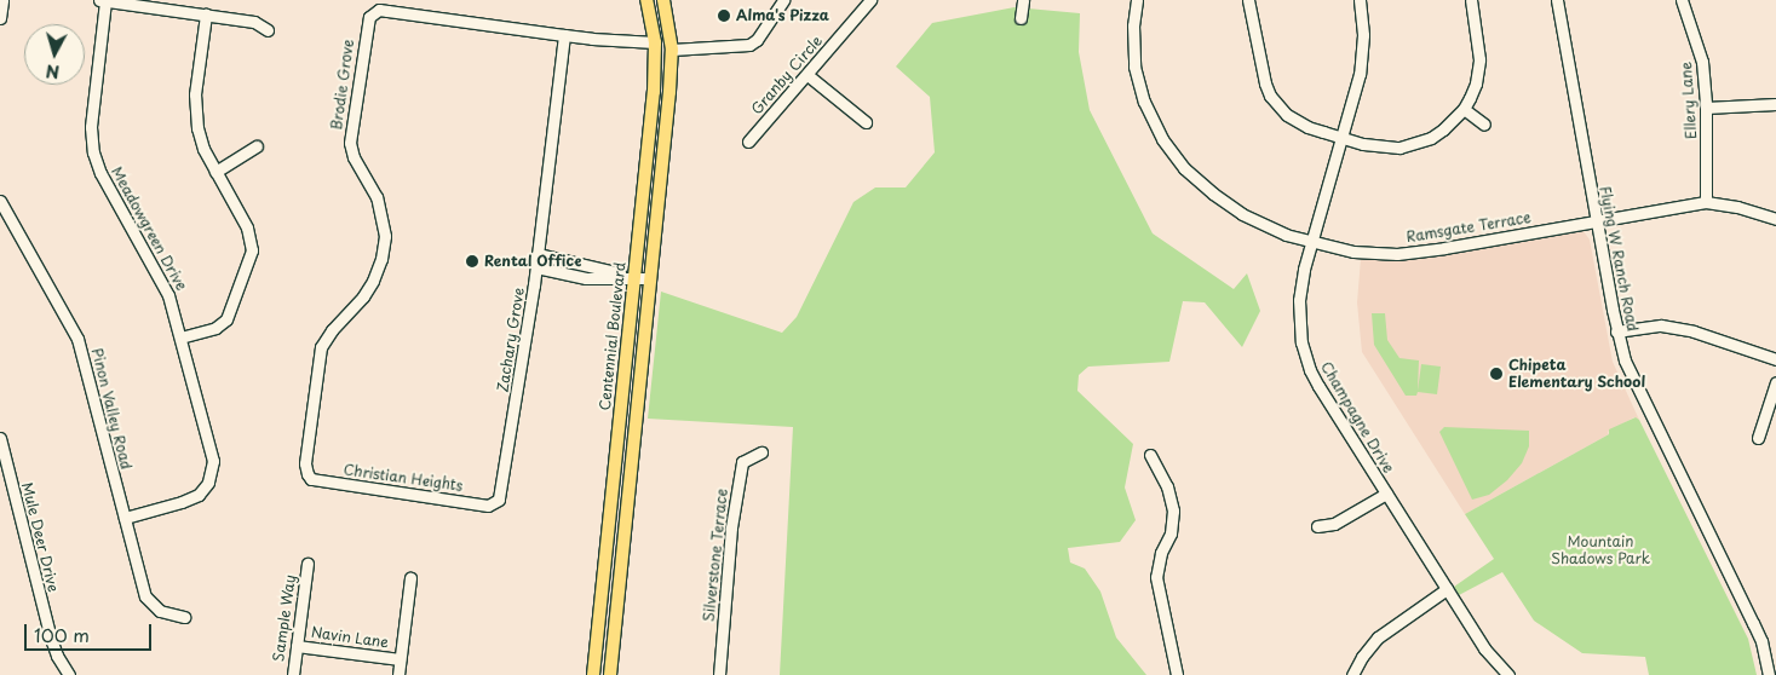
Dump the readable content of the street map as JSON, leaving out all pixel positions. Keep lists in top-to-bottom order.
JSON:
{
  "streets": {
    "main road": ["Centennial Boulevard"],
    "street": [
      "Granby Circle",
      "Brodie Grove",
      "Ellery Lane",
      "Ramsgate Terrace",
      "Meadowgreen Drive",
      "Flying W Ranch Road",
      "Zachary Grove",
      "Pinon Valley Road",
      "Champagne Drive",
      "Christian Heights",
      "Mule Deer Drive",
      "Silverstone Terrace",
      "Sample Way",
      "Navin Lane"
    ]
  },
  "crossings": [
    ["Brodie Grove", "Zachary Grove"],
    ["Brodie Grove", "Christian Heights"],
    ["Ellery Lane", "Ramsgate Terrace"],
    ["Ramsgate Terrace", "Flying W Ranch Road"],
    ["Ramsgate Terrace", "Champagne Drive"],
    ["Meadowgreen Drive", "Pinon Valley Road"],
    ["Zachary Grove", "Christian Heights"],
    ["Sample Way", "Navin Lane"]
  ],
  "parks": ["Mountain Shadows Park"],
  "places": ["Alma's Pizza", "Rental Office", "Chipeta Elementary School"],
  "scale_bar": "100 m",
  "north": "bottom"
}
